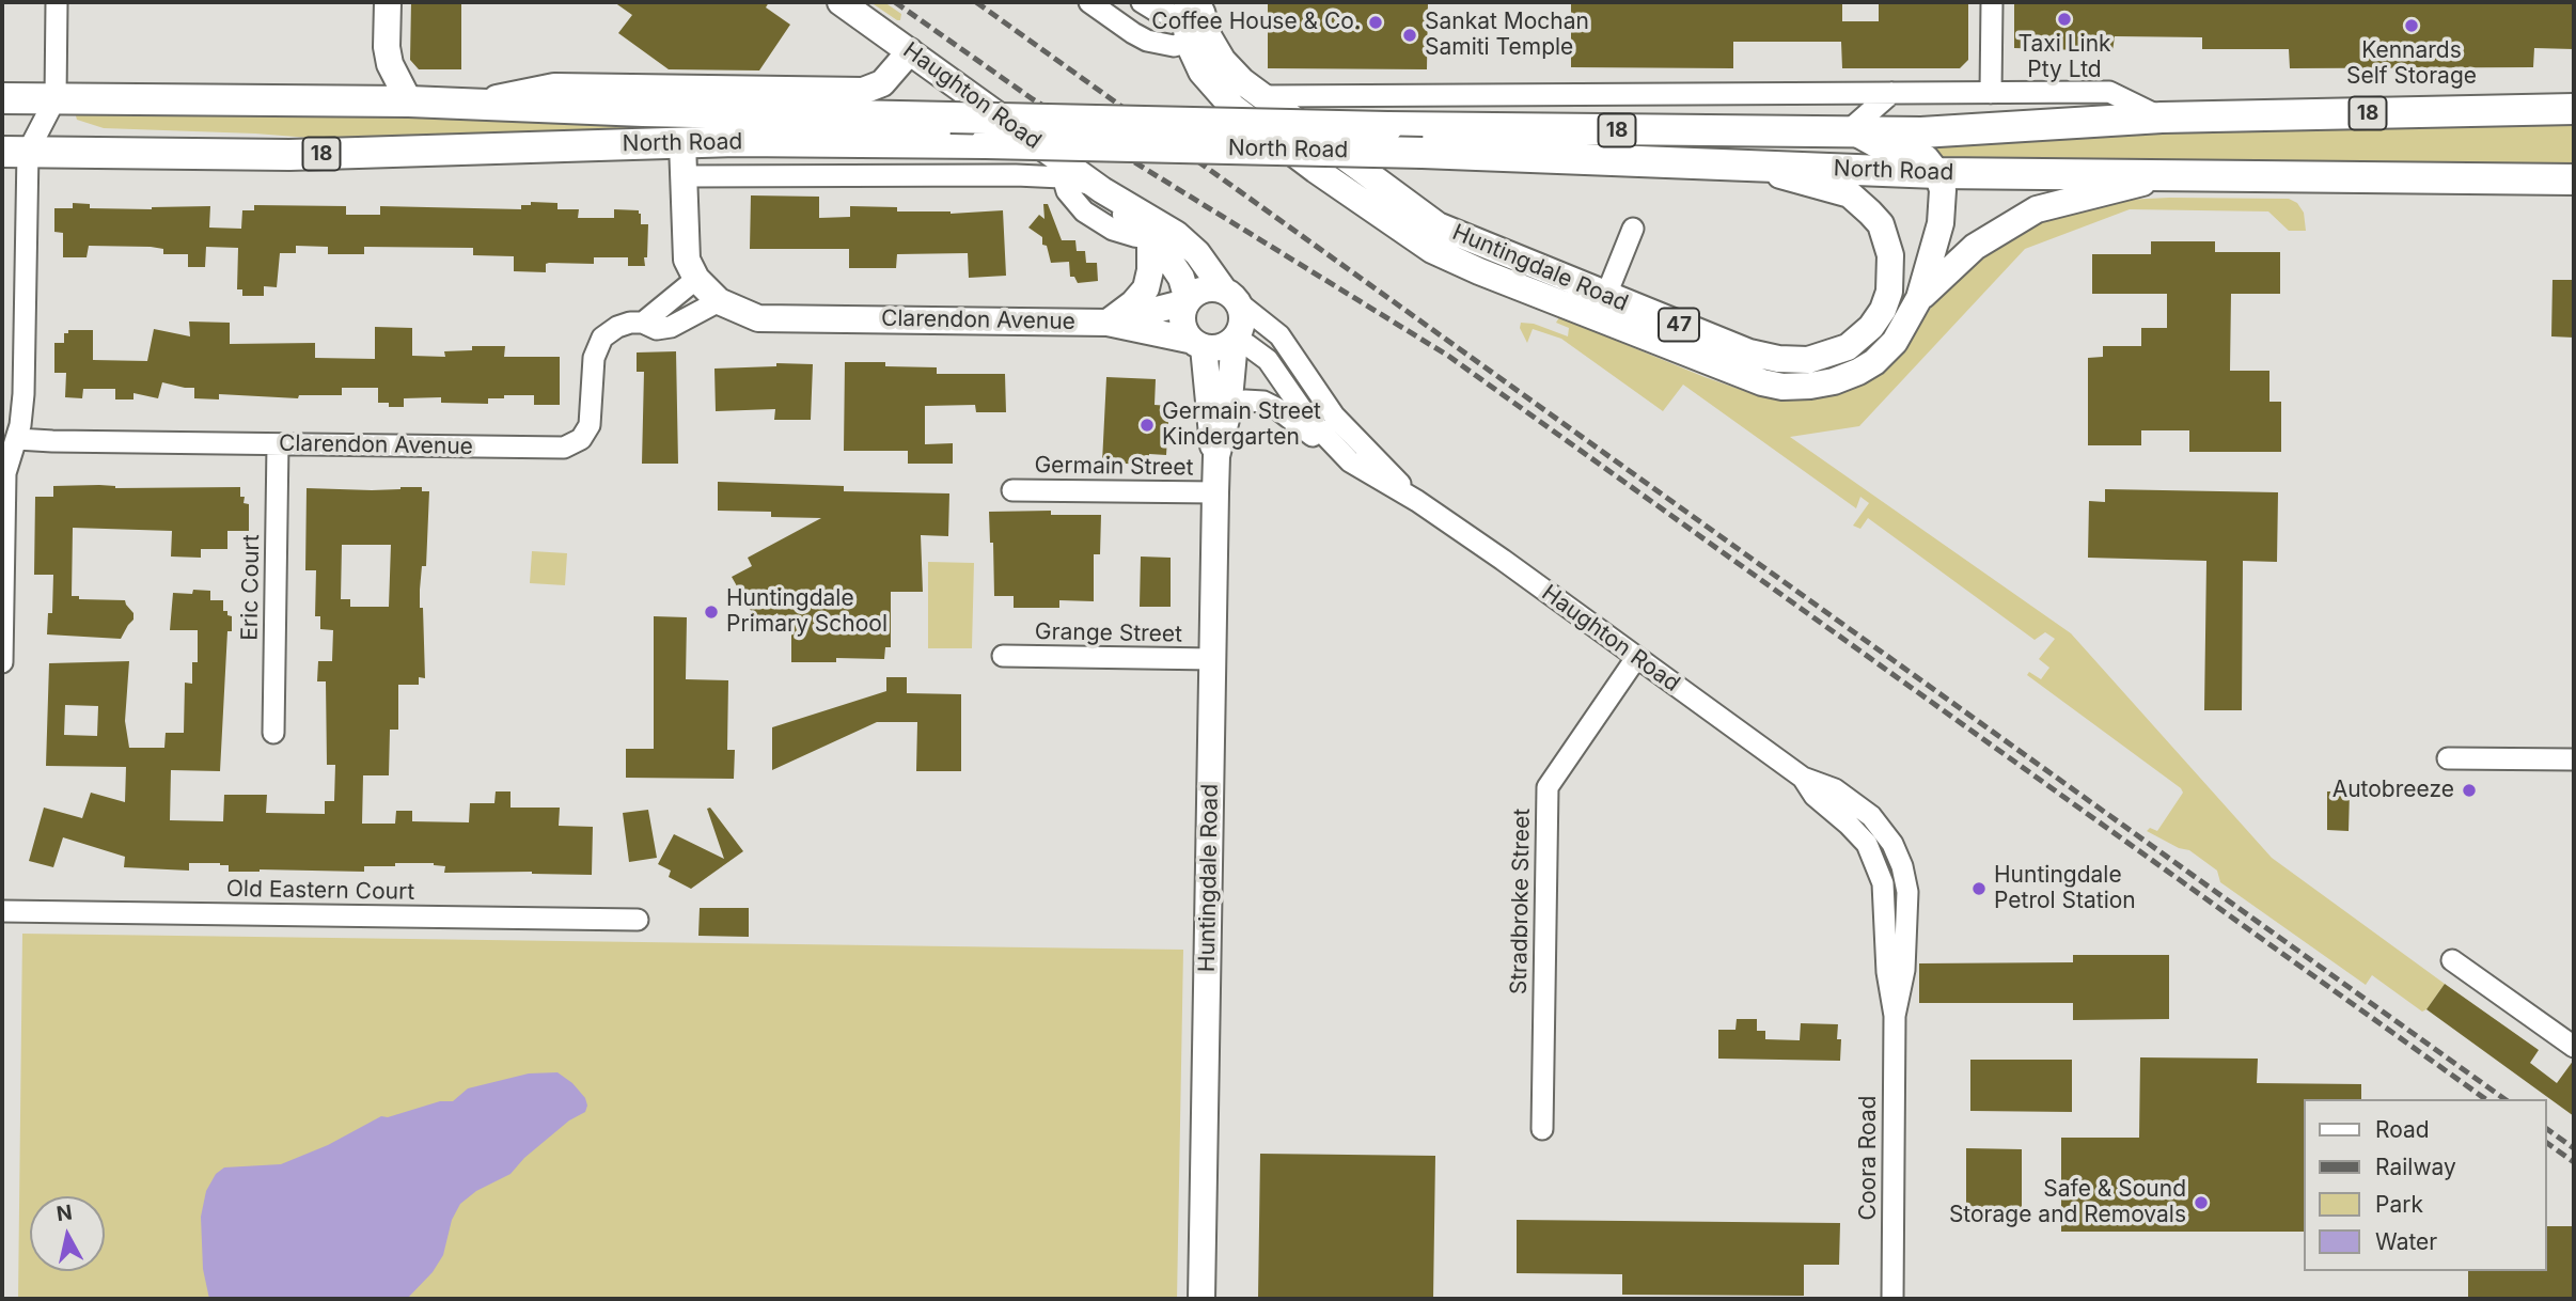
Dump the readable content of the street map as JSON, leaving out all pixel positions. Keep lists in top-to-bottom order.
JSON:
{
  "streets": {
    "highway": ["18", "North Road"],
    "main road": [
      "Haughton Road",
      "Huntingdale Road",
      "Clarendon Avenue",
      "47"
    ],
    "street": [
      "Germain Street",
      "Eric Court",
      "Grange Street",
      "Old Eastern Court",
      "Stradbroke Street",
      "Coora Road"
    ]
  },
  "crossings": [
    ["Haughton Road", "North Road"],
    ["Haughton Road", "Huntingdale Road"],
    ["Haughton Road", "Clarendon Avenue"],
    ["Haughton Road", "Stradbroke Street"],
    ["Haughton Road", "Coora Road"],
    ["North Road", "Huntingdale Road"],
    ["North Road", "Clarendon Avenue"],
    ["Huntingdale Road", "Clarendon Avenue"],
    ["Huntingdale Road", "Germain Street"],
    ["Huntingdale Road", "Grange Street"],
    ["Clarendon Avenue", "Eric Court"]
  ],
  "places": [
    "Taxi Link Pty Ltd",
    "Coffee House & Co.",
    "Kennards Self Storage",
    "Sankat Mochan Samiti Temple",
    "Germain Street Kindergarten",
    "Huntingdale Primary School",
    "Autobreeze",
    "Huntingdale Petrol Station",
    "Safe & Sound Storage and Removals"
  ],
  "legend": [
    "Road",
    "Railway",
    "Park",
    "Water"
  ],
  "north": "top"
}
